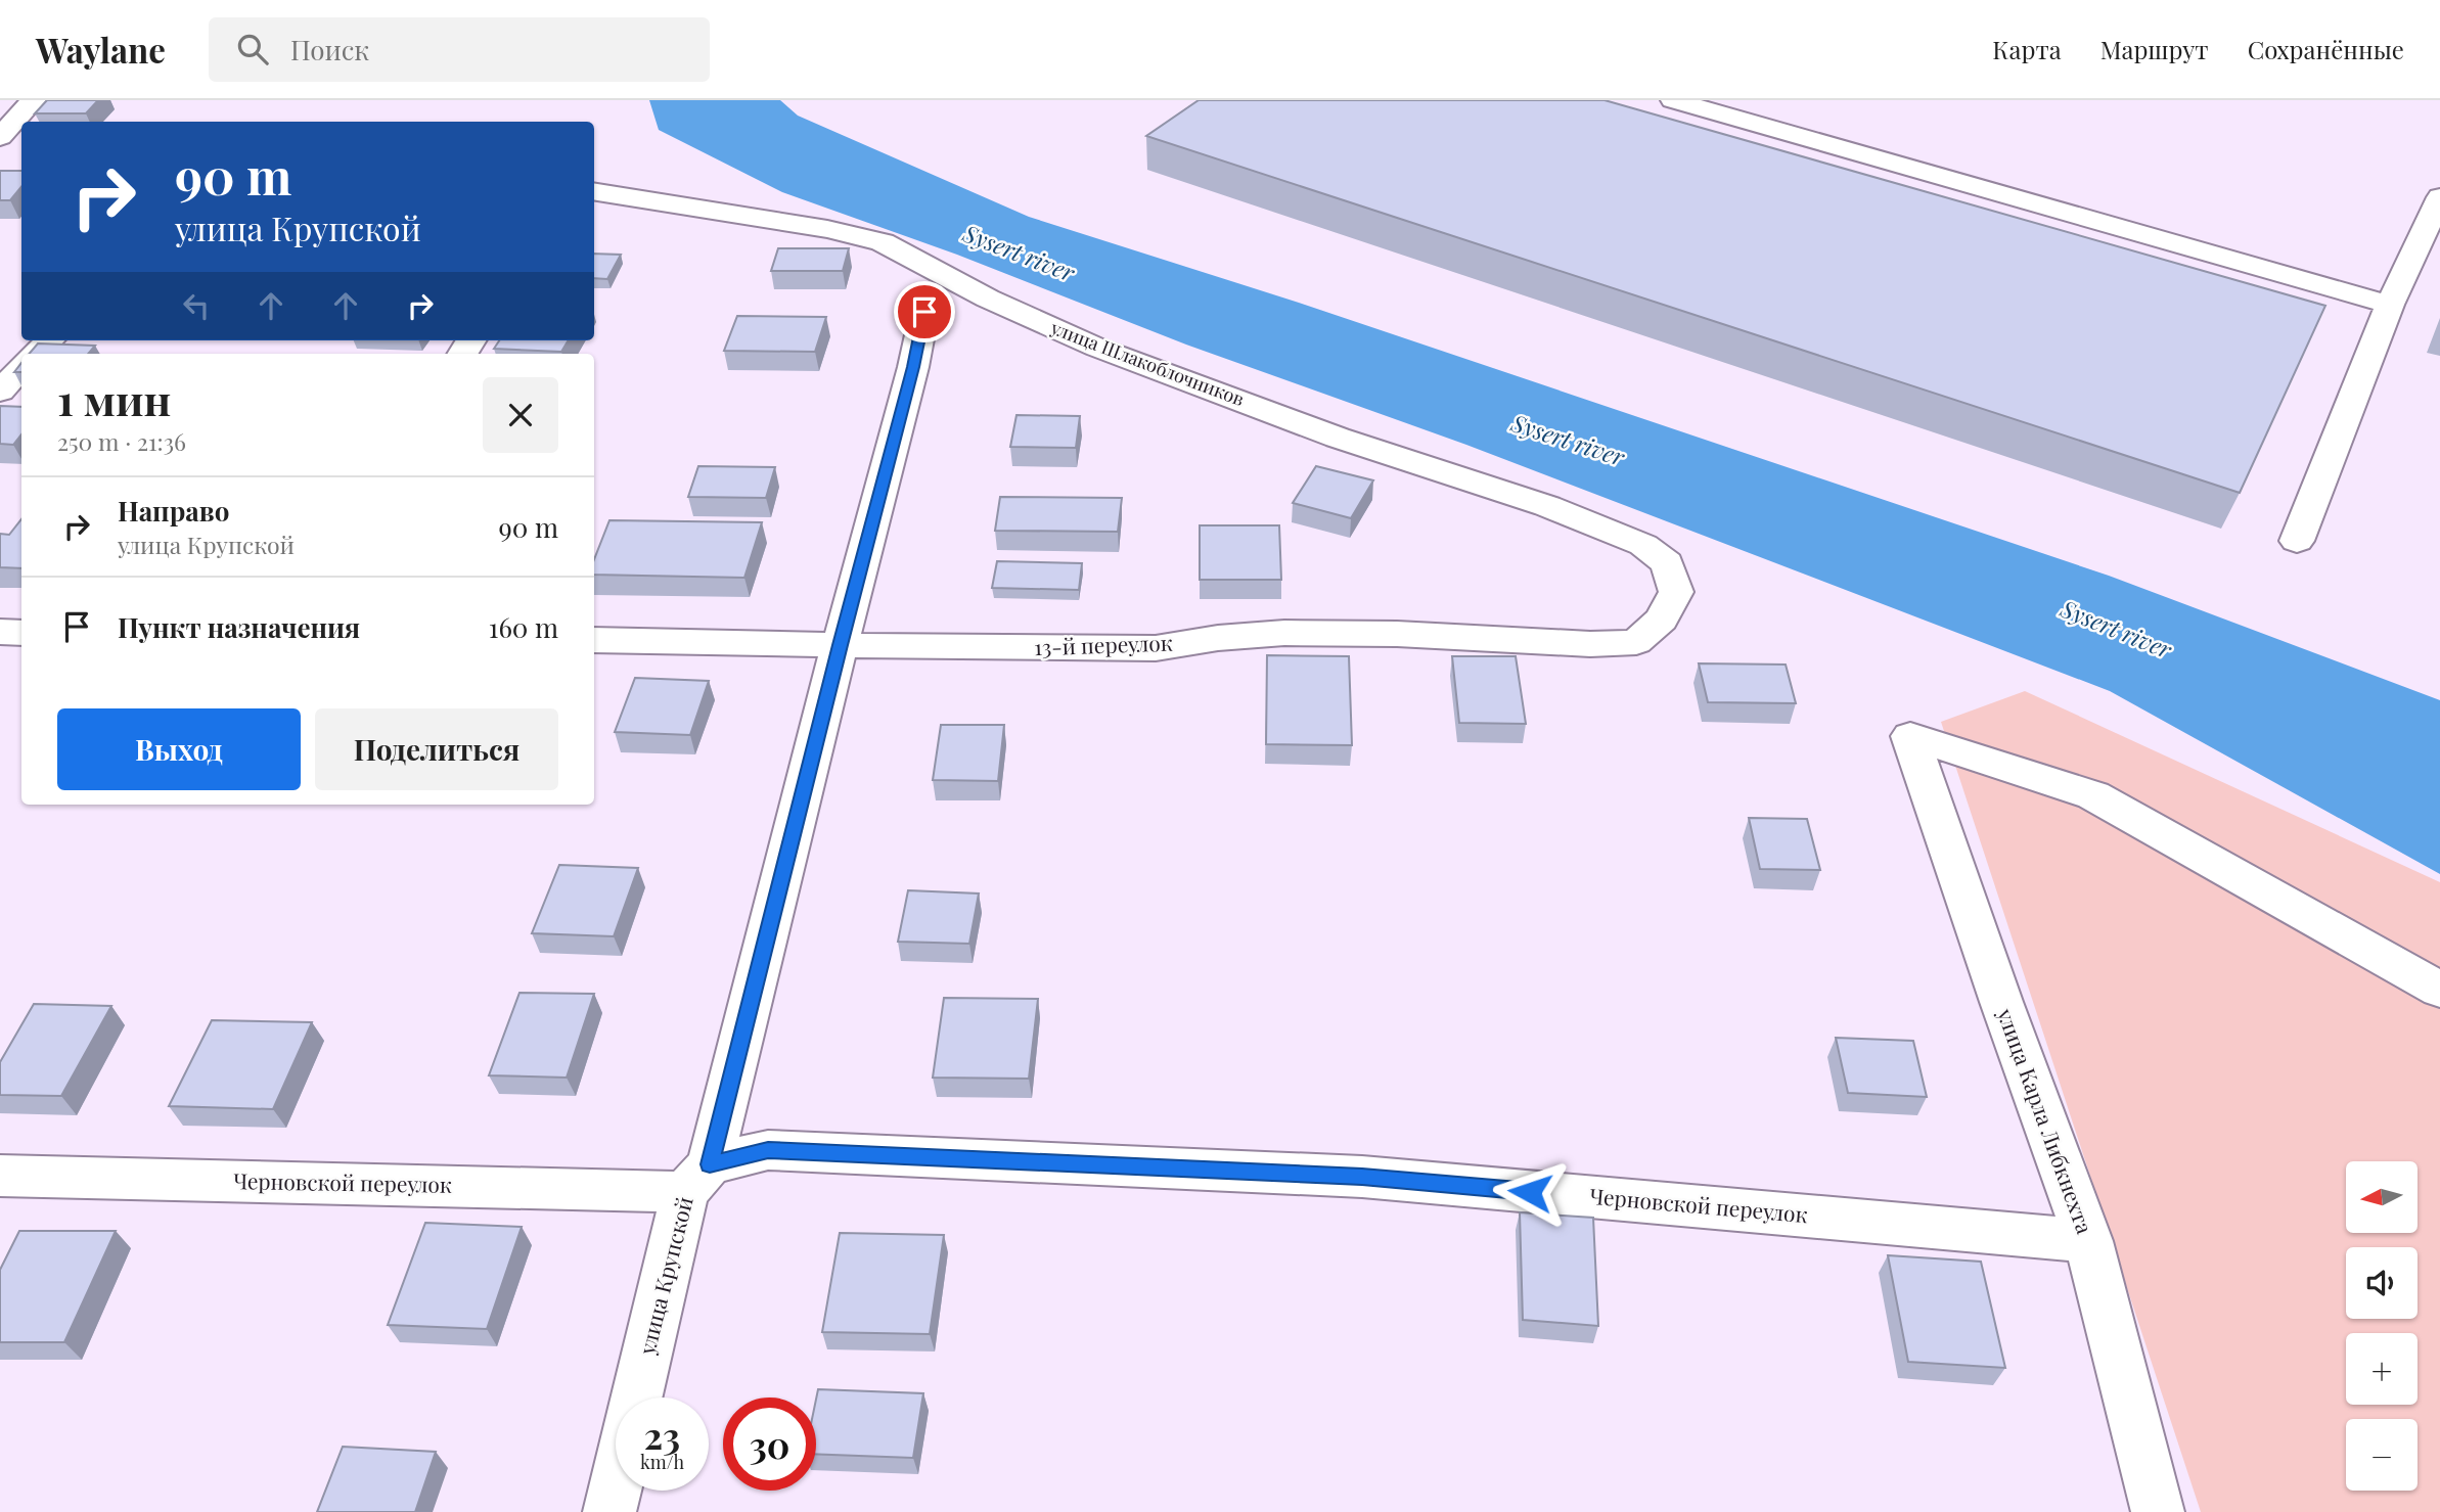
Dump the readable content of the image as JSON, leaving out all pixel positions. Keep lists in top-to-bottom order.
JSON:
{
  "streets": {
    "street": [
      "улица Шлакоблочников",
      "13-й переулок",
      "улица Карла Либкнехта",
      "Черновской переулок",
      "улица Крупской"
    ]
  },
  "crossings": [
    ["улица Шлакоблочников", "13-й переулок"],
    ["13-й переулок", "улица Крупской"],
    ["улица Карла Либкнехта", "Черновской переулок"],
    ["Черновской переулок", "улица Крупской"]
  ],
  "water": ["Sysert river"],
  "north": "left",
  "page": {
    "header": "Waylane",
    "search": "Поиск",
    "nav": ["Карта", "Маршрут", "Сохранённые"],
    "turn": ["90 m", "улица Крупской"],
    "heading": ["1 мин", "250 m · 21:36"],
    "list": [
      {
        "name": "Направо",
        "note": "улица Крупской",
        "value": "90 m"
      },
      {
        "name": "Пункт назначения",
        "value": "160 m"
      }
    ],
    "buttons": ["Выход", "Поделиться"],
    "map_buttons": ["+", "−"],
    "speed": "23 km/h",
    "limit": "30"
  }
}
